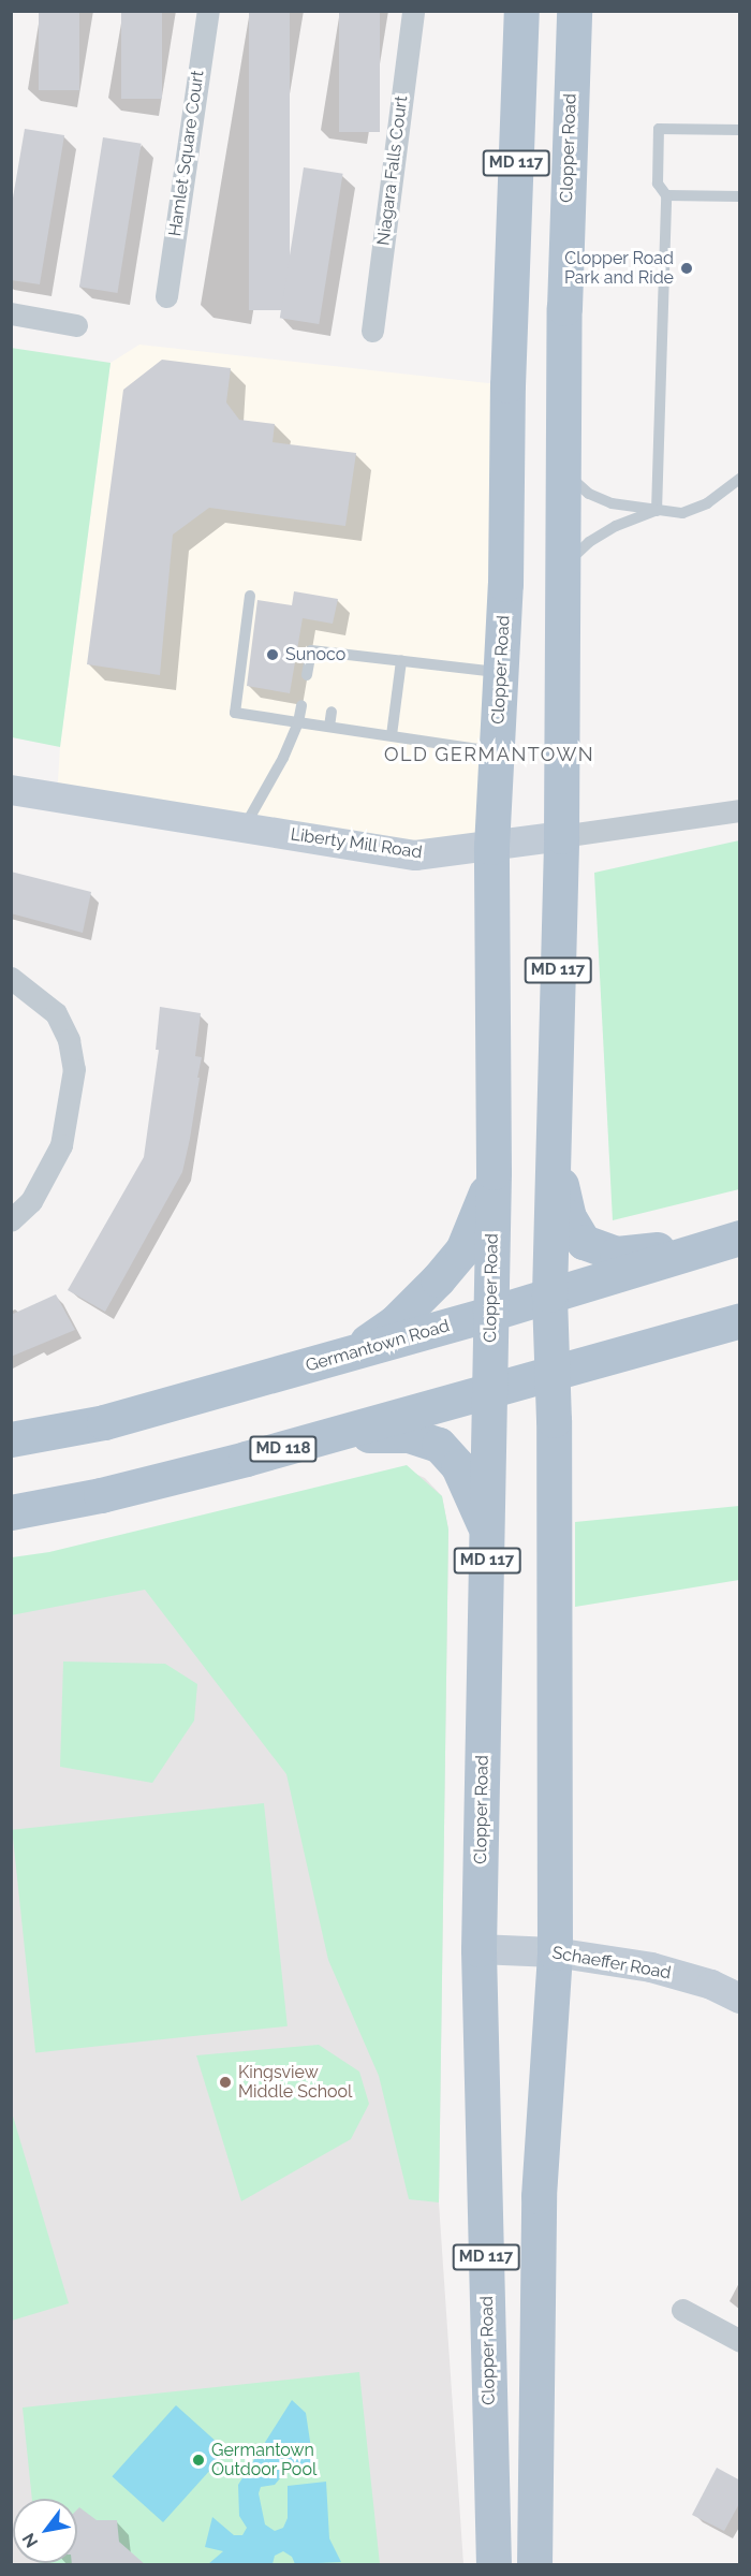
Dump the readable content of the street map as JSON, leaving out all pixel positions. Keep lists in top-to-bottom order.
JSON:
{
  "streets": {
    "main road": [
      "Clopper Road",
      "MD 117",
      "Germantown Road",
      "MD 118"
    ],
    "street": [
      "Hamlet Square Court",
      "Niagara Falls Court",
      "Liberty Mill Road",
      "Schaeffer Road"
    ]
  },
  "crossings": [
    ["Clopper Road", "Liberty Mill Road"],
    ["Clopper Road", "Germantown Road"],
    ["Clopper Road", "MD 118"],
    ["Clopper Road", "Schaeffer Road"]
  ],
  "districts": ["OLD GERMANTOWN"],
  "places": [
    "Clopper Road Park and Ride",
    "Sunoco",
    "Kingsview Middle School",
    "Germantown Outdoor Pool"
  ],
  "north": "bottom left"
}
